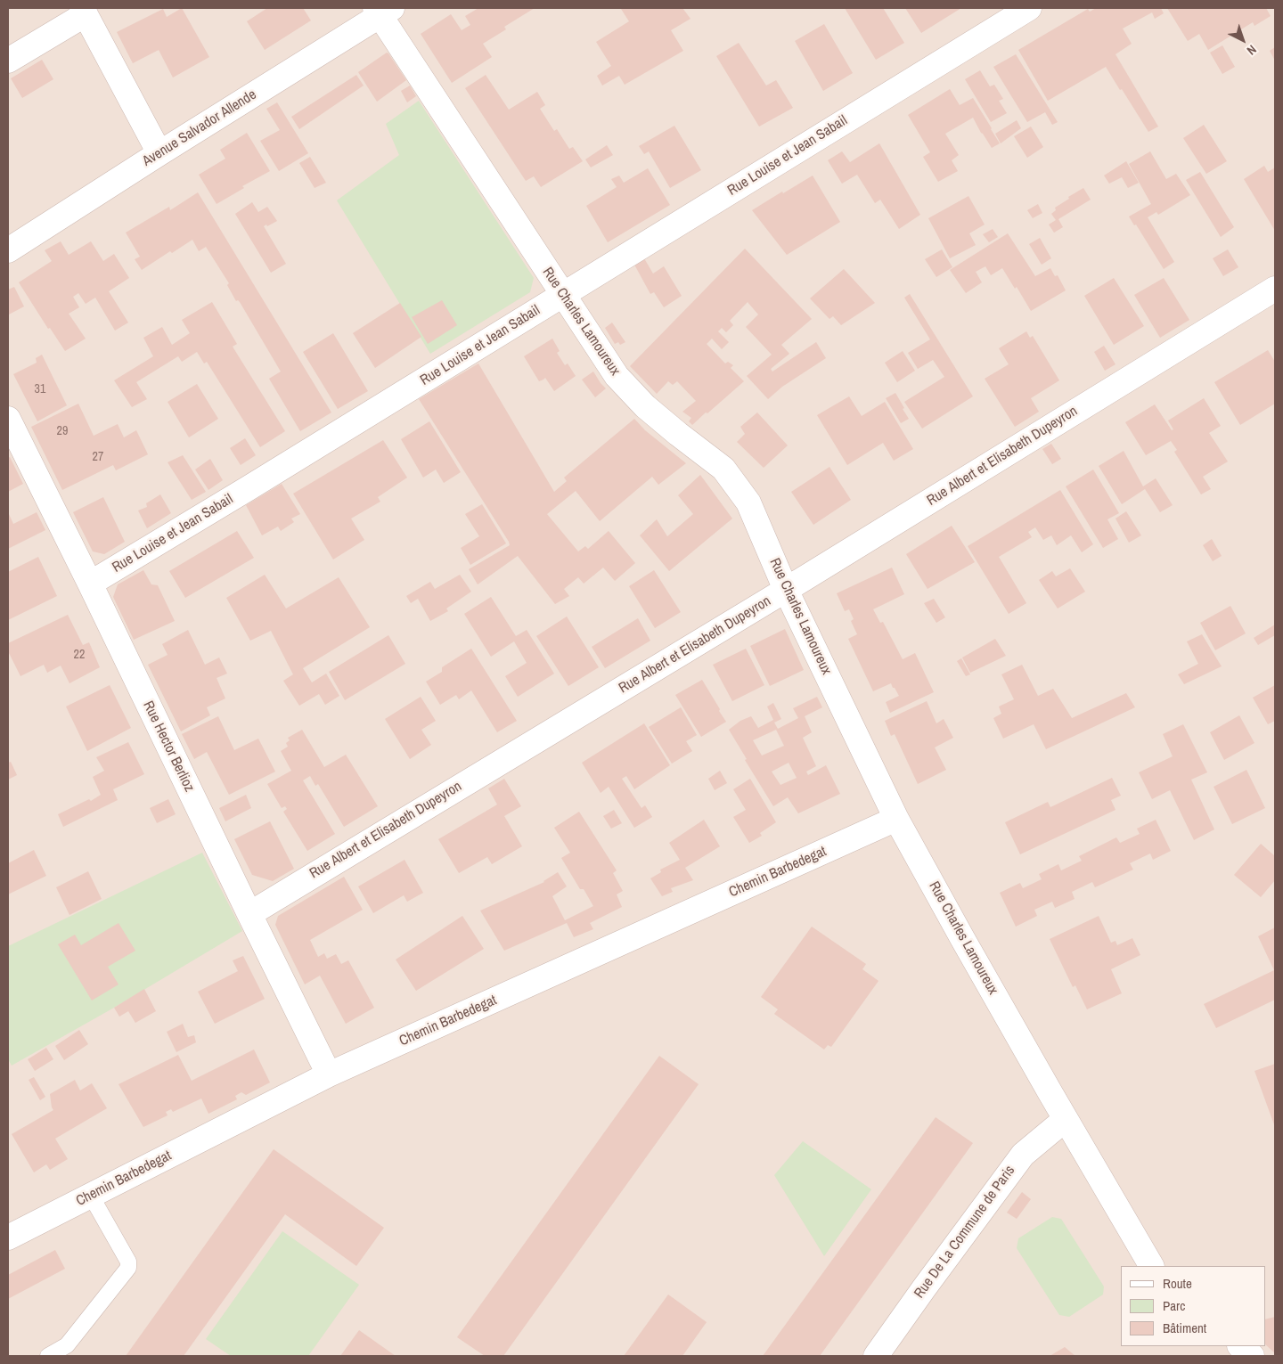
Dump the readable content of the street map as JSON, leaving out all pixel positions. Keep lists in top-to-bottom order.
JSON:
{
  "streets": {
    "street": [
      "Avenue Salvador Allende",
      "Rue Louise et Jean Sabail",
      "Rue Charles Lamoureux",
      "Rue Albert et Elisabeth Dupeyron",
      "Rue Hector Berlioz",
      "Chemin Barbedegat",
      "Rue De La Commune de Paris"
    ]
  },
  "crossings": [
    ["Avenue Salvador Allende", "Rue Charles Lamoureux"],
    ["Rue Louise et Jean Sabail", "Rue Charles Lamoureux"],
    ["Rue Louise et Jean Sabail", "Rue Hector Berlioz"],
    ["Rue Charles Lamoureux", "Rue Albert et Elisabeth Dupeyron"],
    ["Rue Charles Lamoureux", "Chemin Barbedegat"],
    ["Rue Charles Lamoureux", "Rue De La Commune de Paris"],
    ["Rue Albert et Elisabeth Dupeyron", "Rue Hector Berlioz"],
    ["Rue Hector Berlioz", "Chemin Barbedegat"]
  ],
  "house_numbers": [
    "31",
    "29",
    "27",
    "22"
  ],
  "legend": ["Route", "Parc", "Bâtiment"],
  "north": "bottom right"
}
